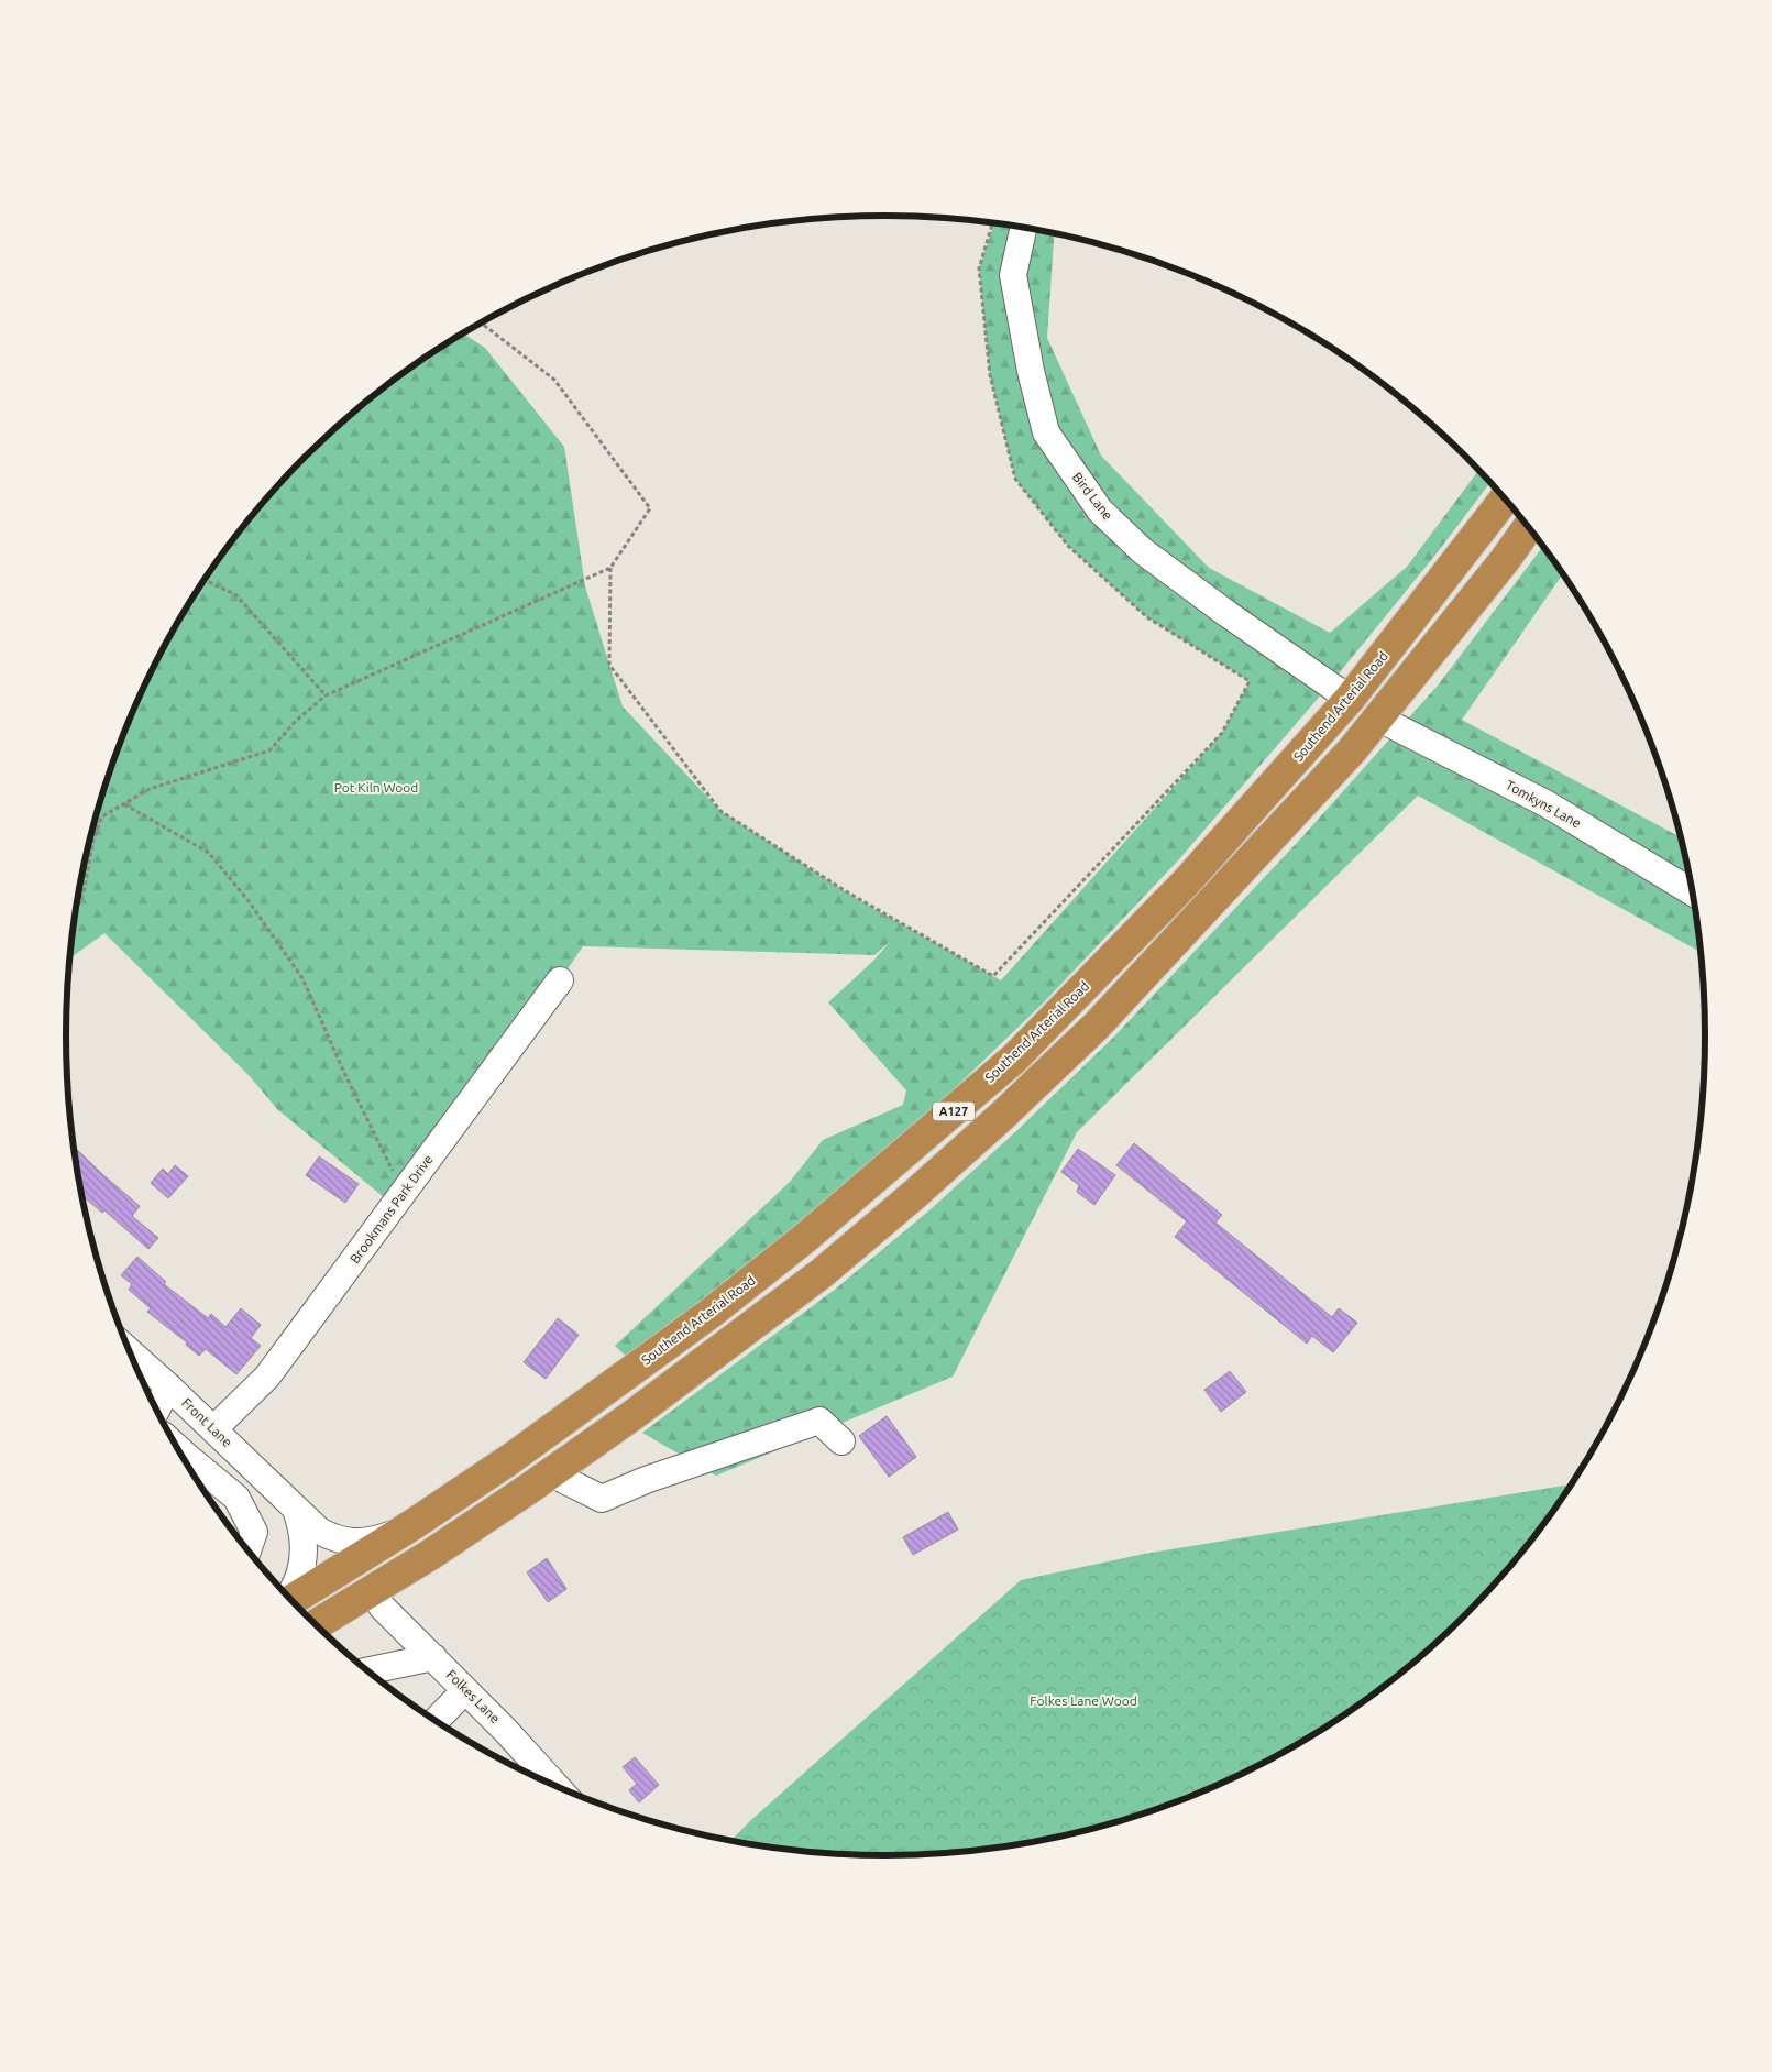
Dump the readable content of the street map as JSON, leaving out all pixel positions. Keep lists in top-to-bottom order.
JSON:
{
  "streets": {
    "highway": ["Southend Arterial Road", "A127"],
    "street": [
      "Bird Lane",
      "Tomkyns Lane",
      "Brookmans Park Drive",
      "Front Lane",
      "Folkes Lane"
    ]
  },
  "crossings": [
    ["Bird Lane", "Southend Arterial Road"],
    ["Southend Arterial Road", "Front Lane"],
    ["Tomkyns Lane", "A127"],
    ["A127", "Folkes Lane"],
    ["Brookmans Park Drive", "Front Lane"]
  ],
  "parks": ["Pot Kiln Wood", "Folkes Lane Wood"]
}
